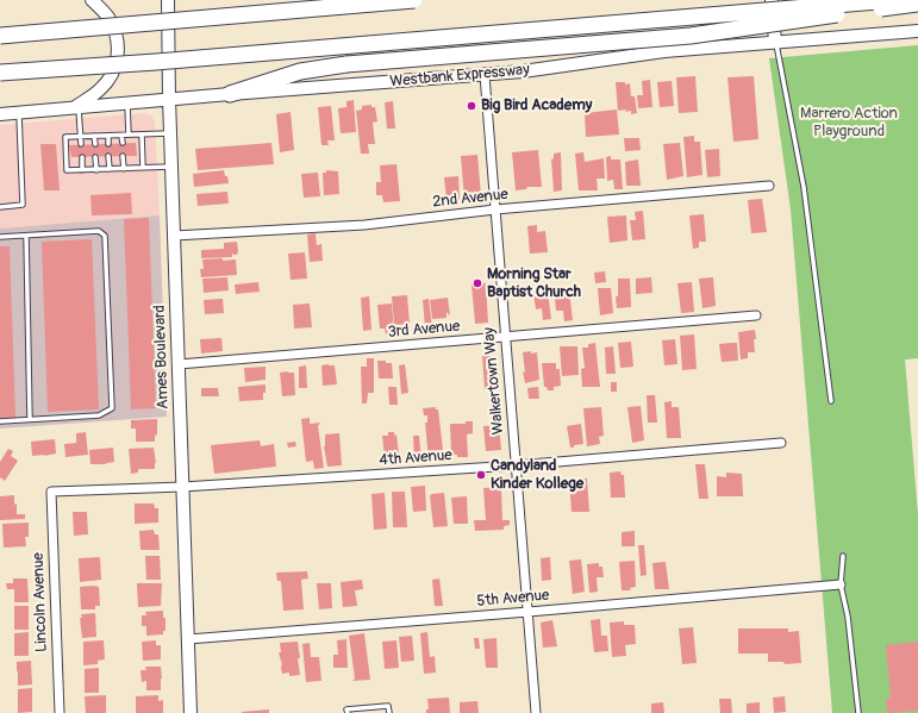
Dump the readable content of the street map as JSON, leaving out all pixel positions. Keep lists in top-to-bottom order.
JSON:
{
  "streets": {
    "main road": ["Westbank Expressway", "Ames Boulevard"],
    "street": [
      "2nd Avenue",
      "3rd Avenue",
      "Walkertown Way",
      "4th Avenue",
      "5th Avenue",
      "Lincoln Avenue"
    ]
  },
  "crossings": [
    ["Westbank Expressway", "Ames Boulevard"],
    ["Westbank Expressway", "Walkertown Way"],
    ["2nd Avenue", "Ames Boulevard"],
    ["2nd Avenue", "Walkertown Way"],
    ["3rd Avenue", "Ames Boulevard"],
    ["3rd Avenue", "Walkertown Way"],
    ["Ames Boulevard", "4th Avenue"],
    ["Ames Boulevard", "5th Avenue"],
    ["Walkertown Way", "4th Avenue"],
    ["Walkertown Way", "5th Avenue"],
    ["4th Avenue", "Lincoln Avenue"]
  ],
  "parks": ["Marrero Action Playground"],
  "places": ["Big Bird Academy", "Morning Star Baptist Church", "Candyland Kinder Kollege"]
}
